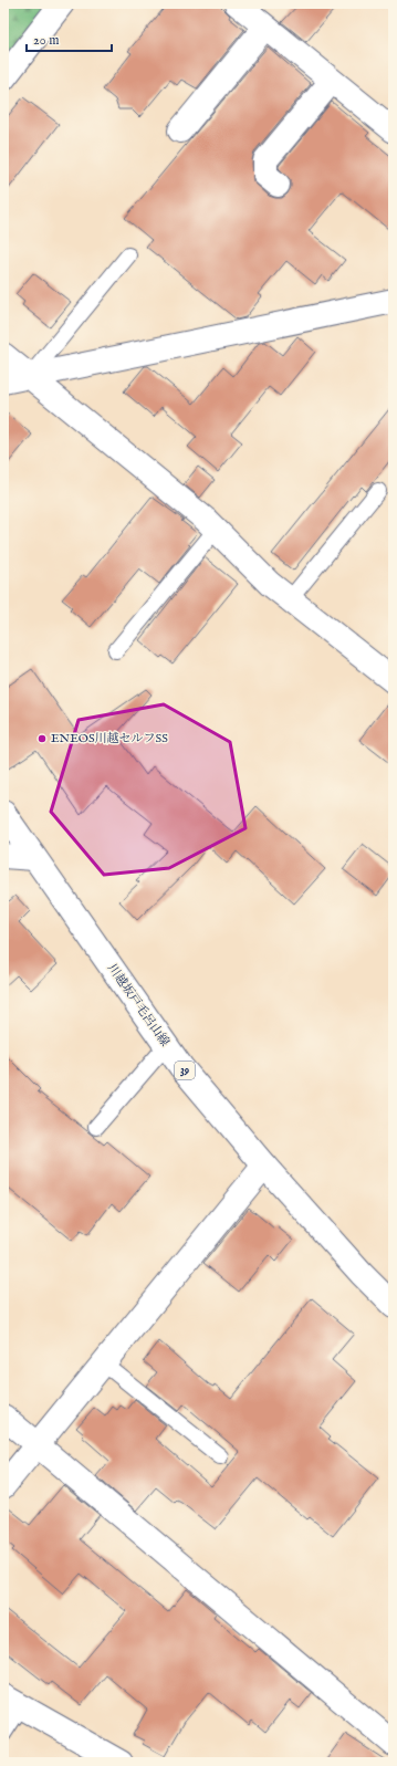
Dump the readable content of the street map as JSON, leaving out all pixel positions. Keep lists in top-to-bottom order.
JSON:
{
  "streets": {
    "street": ["川越坂戸毛呂山線", "39"]
  },
  "places": ["ENEOS川越セルフSS"],
  "scale_bar": "20 m"
}
